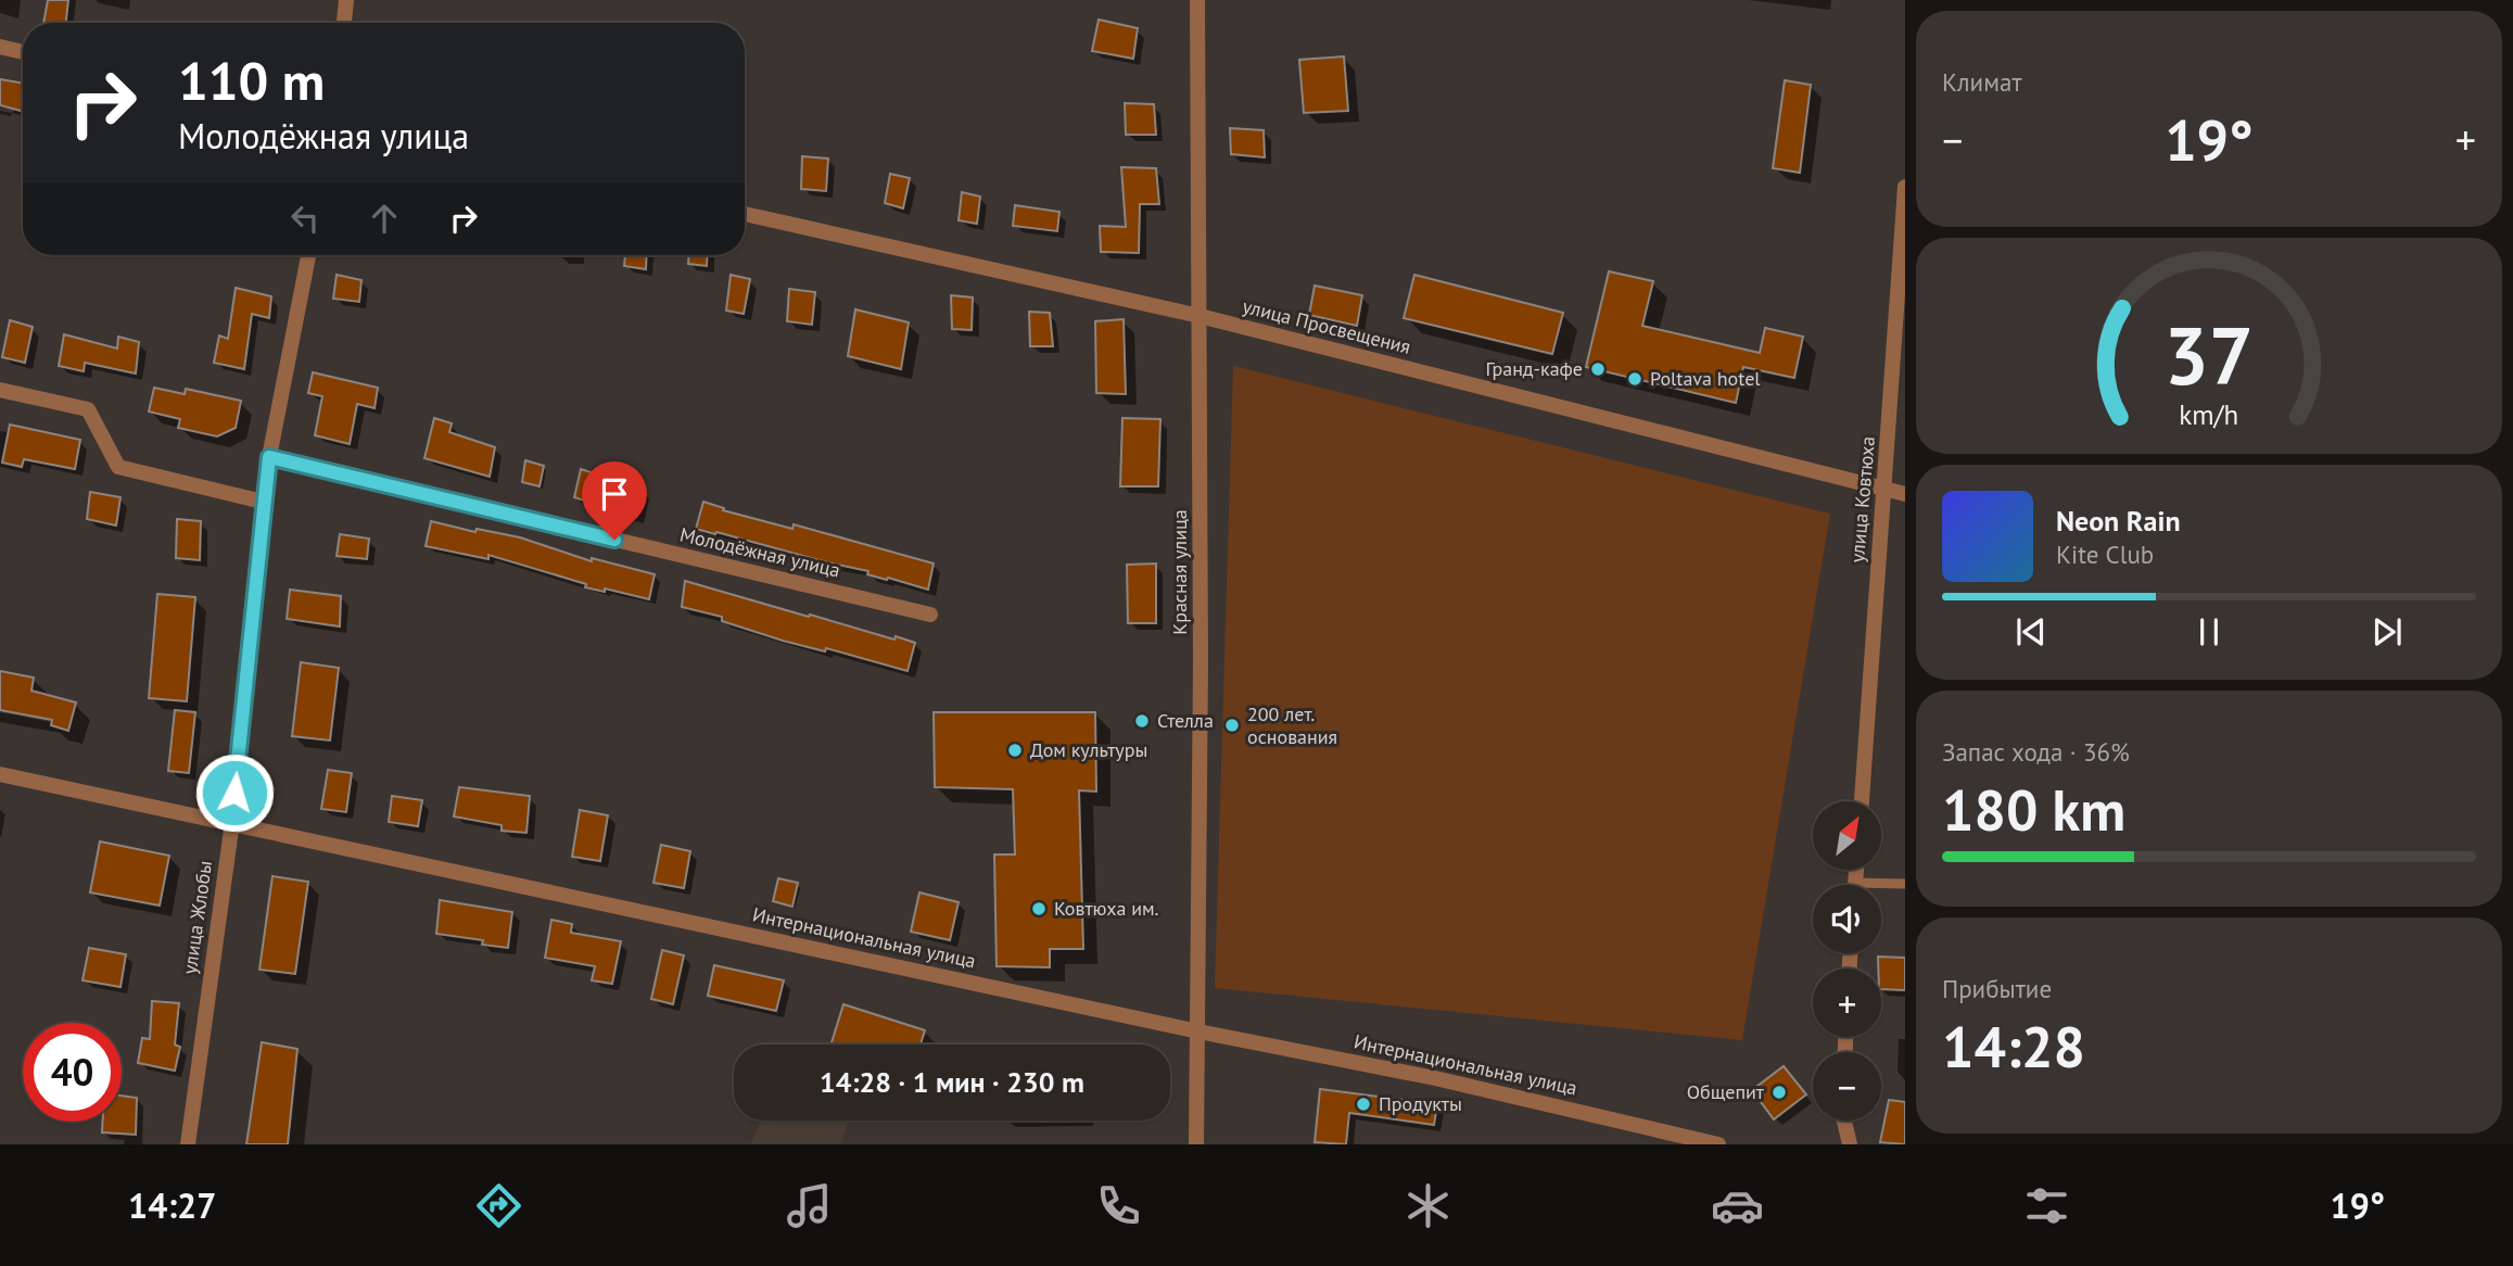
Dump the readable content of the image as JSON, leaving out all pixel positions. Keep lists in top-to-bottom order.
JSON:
{
  "streets": {
    "street": [
      "улица Просвещения",
      "улица Ковтюха",
      "Молодёжная улица",
      "Красная улица",
      "улица Жлобы",
      "Интернациональная улица"
    ]
  },
  "crossings": [
    ["улица Просвещения", "улица Ковтюха"],
    ["улица Просвещения", "Красная улица"],
    ["Молодёжная улица", "улица Жлобы"],
    ["Красная улица", "Интернациональная улица"],
    ["улица Жлобы", "Интернациональная улица"]
  ],
  "places": [
    "Гранд-кафе",
    "Poltava hotel",
    "Стелла",
    "200 лет. основания",
    "Дом культуры",
    "Ковтюха им.",
    "Общепит",
    "Продукты"
  ],
  "north": "top right",
  "page": {
    "tile": [
      "Климат",
      ["Запас хода · 36%", "180 km"],
      ["Прибытие", "14:28"]
    ],
    "turn": ["110 m", "Молодёжная улица"],
    "heat": ["−", "19°", "+"],
    "song": ["Neon Rain", "Kite Club"],
    "map_buttons": ["+", "−"],
    "limit": "40",
    "trip": "14:28 · 1 мин · 230 m",
    "tabs": ["14:27", "19°"],
    "gauge": ["37", "km/h"]
  }
}
